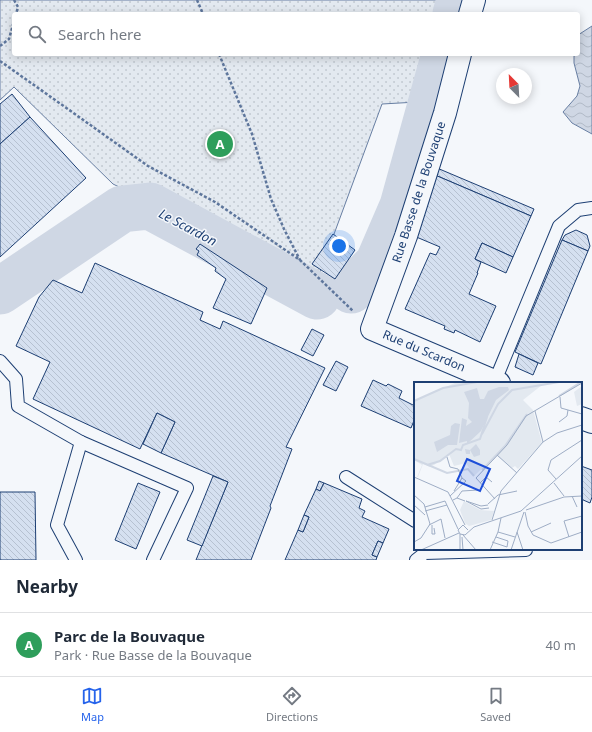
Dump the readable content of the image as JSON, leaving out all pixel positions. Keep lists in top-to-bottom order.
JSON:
{
  "streets": {
    "street": ["Rue Basse de la Bouvaque", "Rue du Scardon"]
  },
  "crossings": [
    ["Rue Basse de la Bouvaque", "Rue du Scardon"]
  ],
  "water": ["Le Scardon"],
  "north": "top left",
  "page": {
    "search": "Search here",
    "pins": "A",
    "heading": "Nearby",
    "list": [
      {
        "mark": "A",
        "name": "Parc de la Bouvaque",
        "note": "Park · Rue Basse de la Bouvaque",
        "value": "40 m"
      }
    ],
    "nav": ["Map", "Directions", "Saved"]
  }
}
